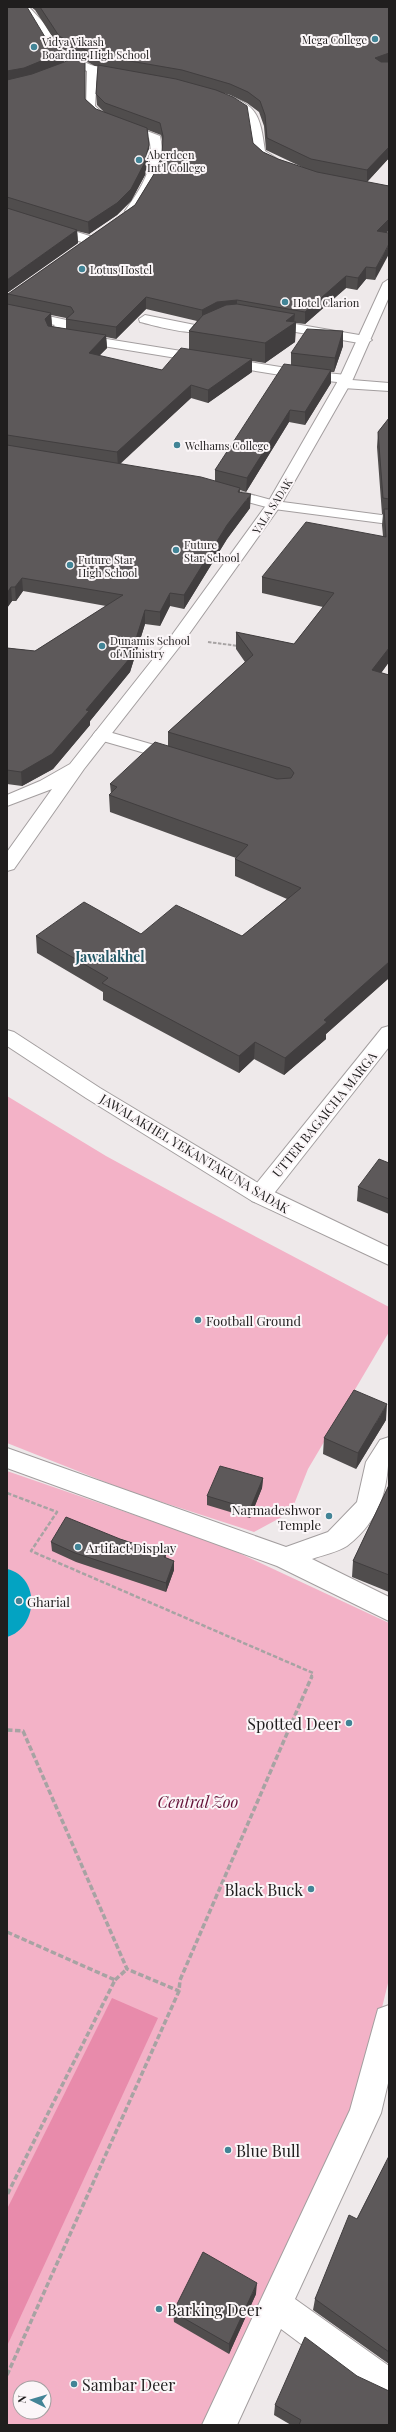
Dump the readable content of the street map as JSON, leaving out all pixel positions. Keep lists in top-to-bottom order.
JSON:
{
  "streets": {
    "street": ["YALA SADAK", "UTTER BAGAICHA MARGA", "JAWALAKHEL YEKANTAKUNA SADAK"]
  },
  "crossings": [
    ["UTTER BAGAICHA MARGA", "JAWALAKHEL YEKANTAKUNA SADAK"]
  ],
  "districts": ["Jawalakhel"],
  "parks": ["Central Zoo"],
  "places": [
    "Mega College",
    "Vidya Vikash Boarding High School",
    "Aberdeen Int'l College",
    "Lotus Hostel",
    "Hotel Clarion",
    "Welhams College",
    "Future Star School",
    "Future Star High School",
    "Dunamis School of Ministry",
    "Football Ground",
    "Narmadeshwor Temple",
    "Artifact Display",
    "Gharial",
    "Spotted Deer",
    "Black Buck",
    "Blue Bull",
    "Barking Deer",
    "Sambar Deer"
  ],
  "north": "left"
}
